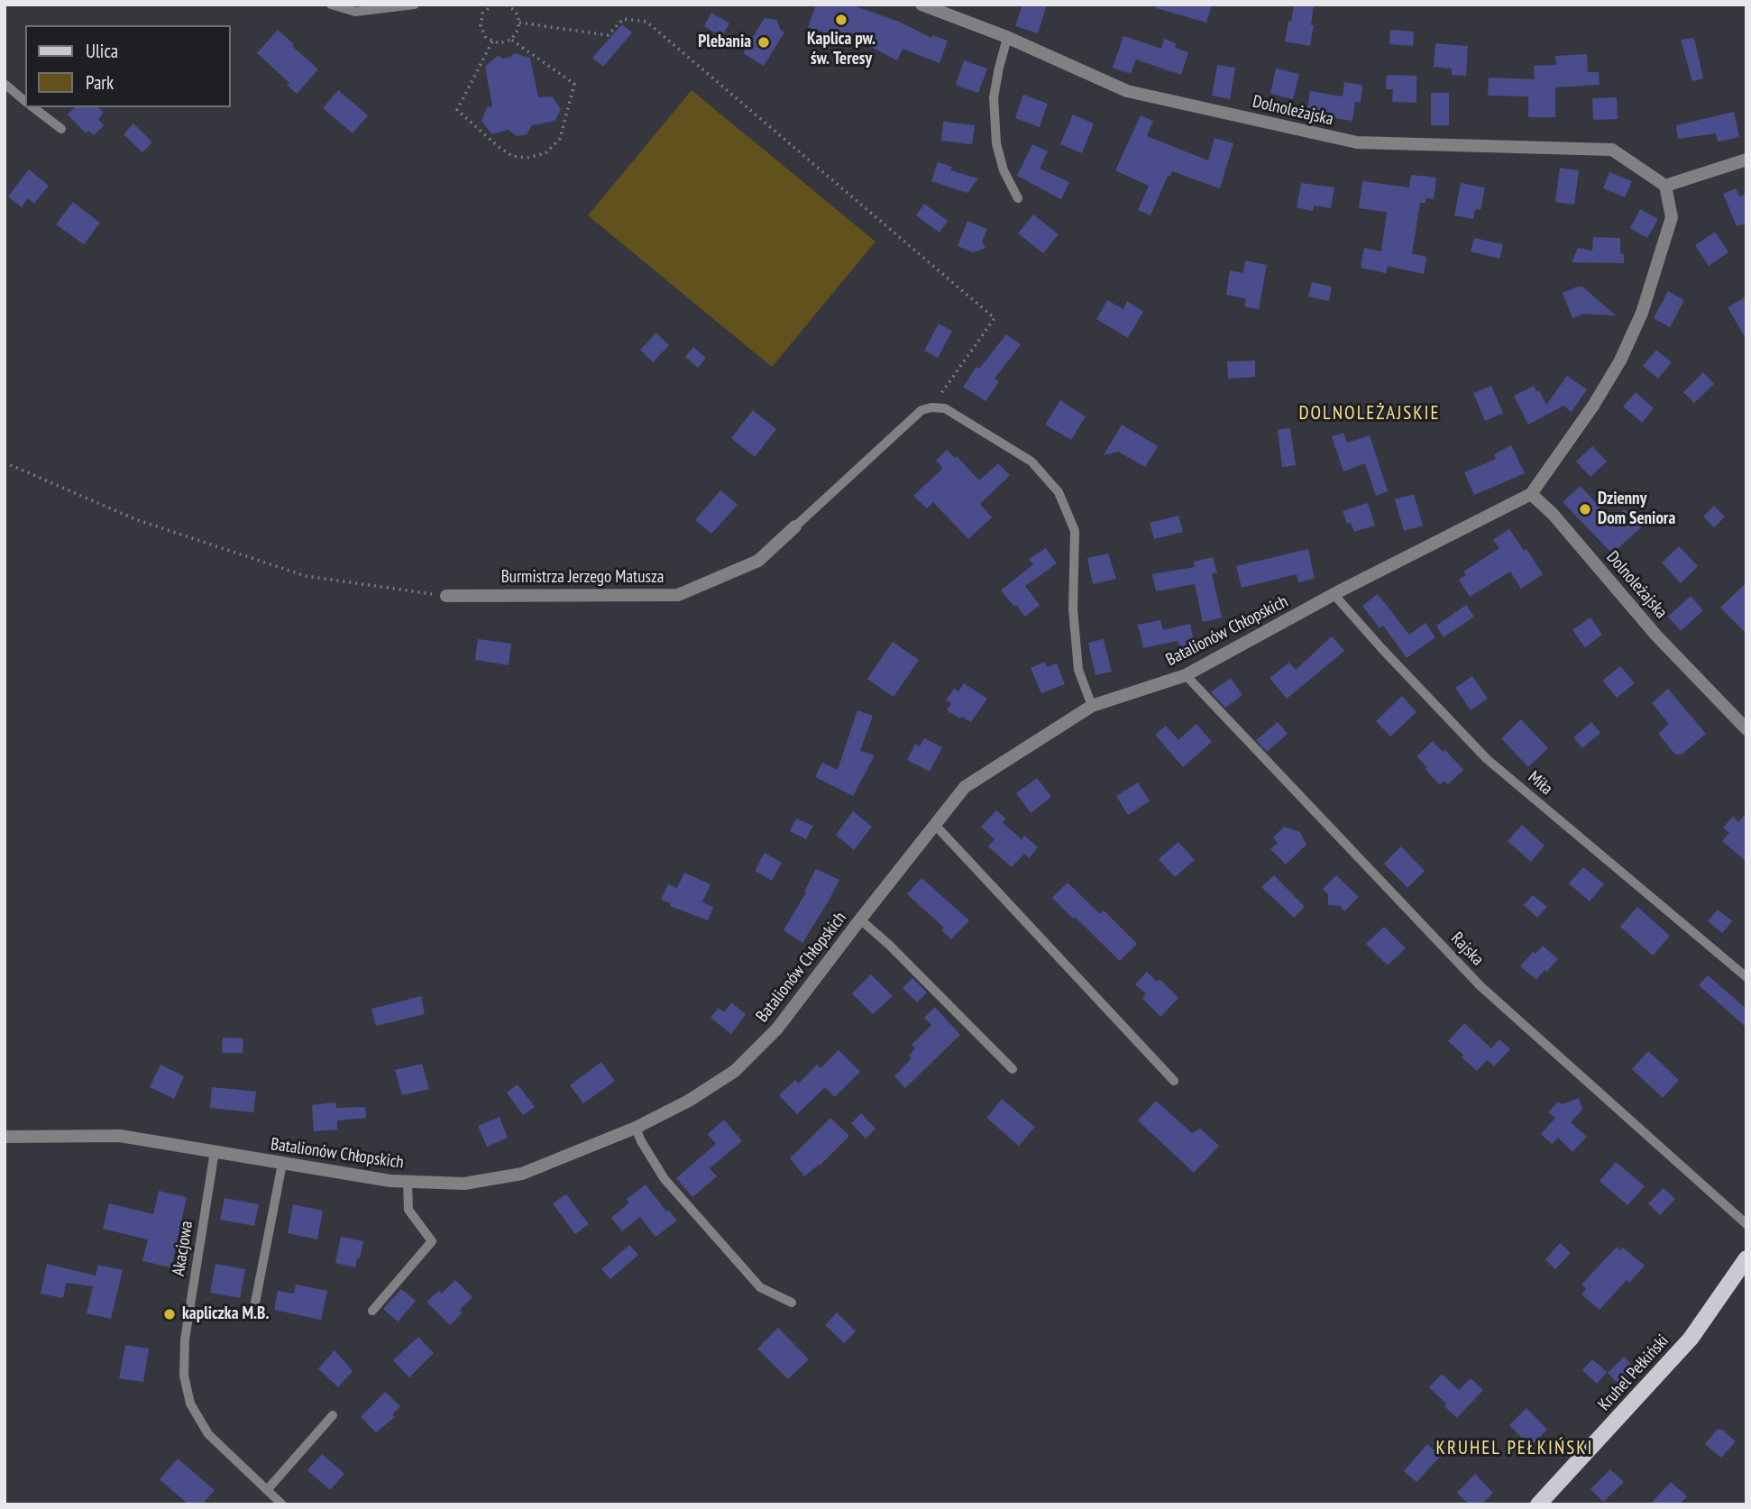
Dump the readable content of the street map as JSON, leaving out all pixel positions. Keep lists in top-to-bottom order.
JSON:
{
  "streets": {
    "main road": ["Kruhel Pełkiński"],
    "street": ["Dolnoleżajska", "Burmistrza Jerzego Matusza", "Batalionów Chłopskich"],
    "lane": ["Miła", "Rajska", "Akacjowa"]
  },
  "crossings": [
    ["Dolnoleżajska", "Batalionów Chłopskich"],
    ["Batalionów Chłopskich", "Miła"],
    ["Batalionów Chłopskich", "Rajska"],
    ["Batalionów Chłopskich", "Akacjowa"]
  ],
  "districts": ["DOLNOLEŻAJSKIE", "KRUHEL PEŁKIŃSKI"],
  "places": [
    "Kaplica pw. św. Teresy",
    "Plebania",
    "Dzienny Dom Seniora",
    "kapliczka M.B."
  ],
  "legend": ["Ulica", "Park"]
}
